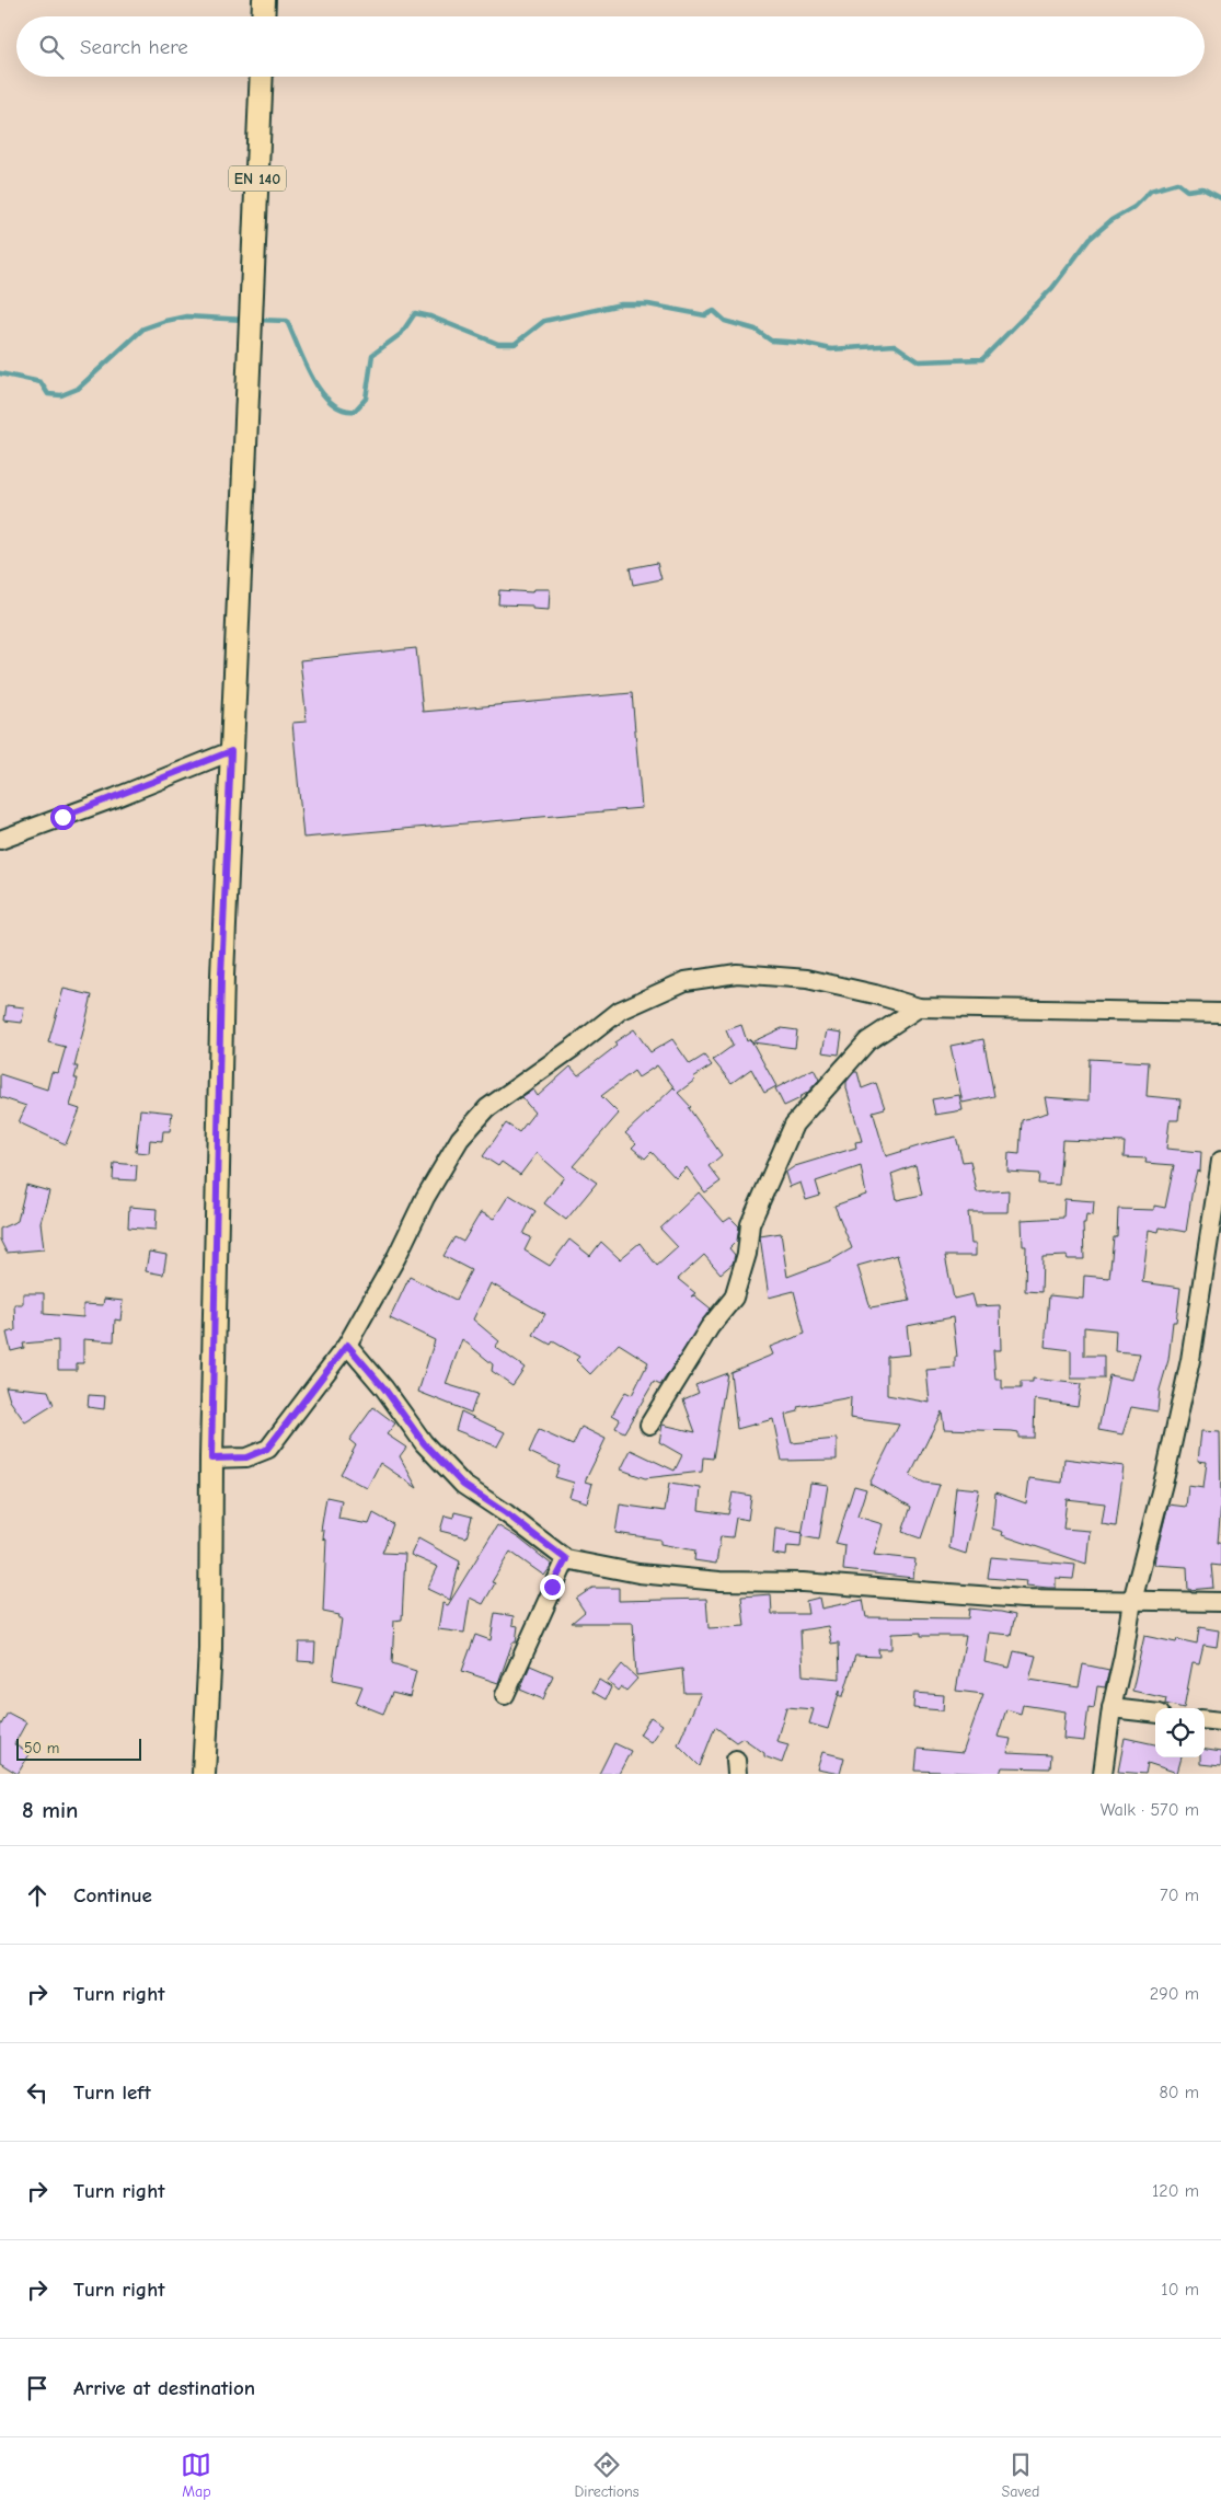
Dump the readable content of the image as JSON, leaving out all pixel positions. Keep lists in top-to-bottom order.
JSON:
{
  "streets": {
    "main road": ["EN 140"]
  },
  "scale_bar": "50 m",
  "page": {
    "search": "Search here",
    "scale": "50 m",
    "heading": ["8 min", "Walk · 570 m"],
    "list": [
      ["Continue", "70 m"],
      ["Turn right", "290 m"],
      ["Turn left", "80 m"],
      ["Turn right", "120 m"],
      ["Turn right", "10 m"],
      "Arrive at destination"
    ],
    "nav": ["Map", "Directions", "Saved"]
  }
}
